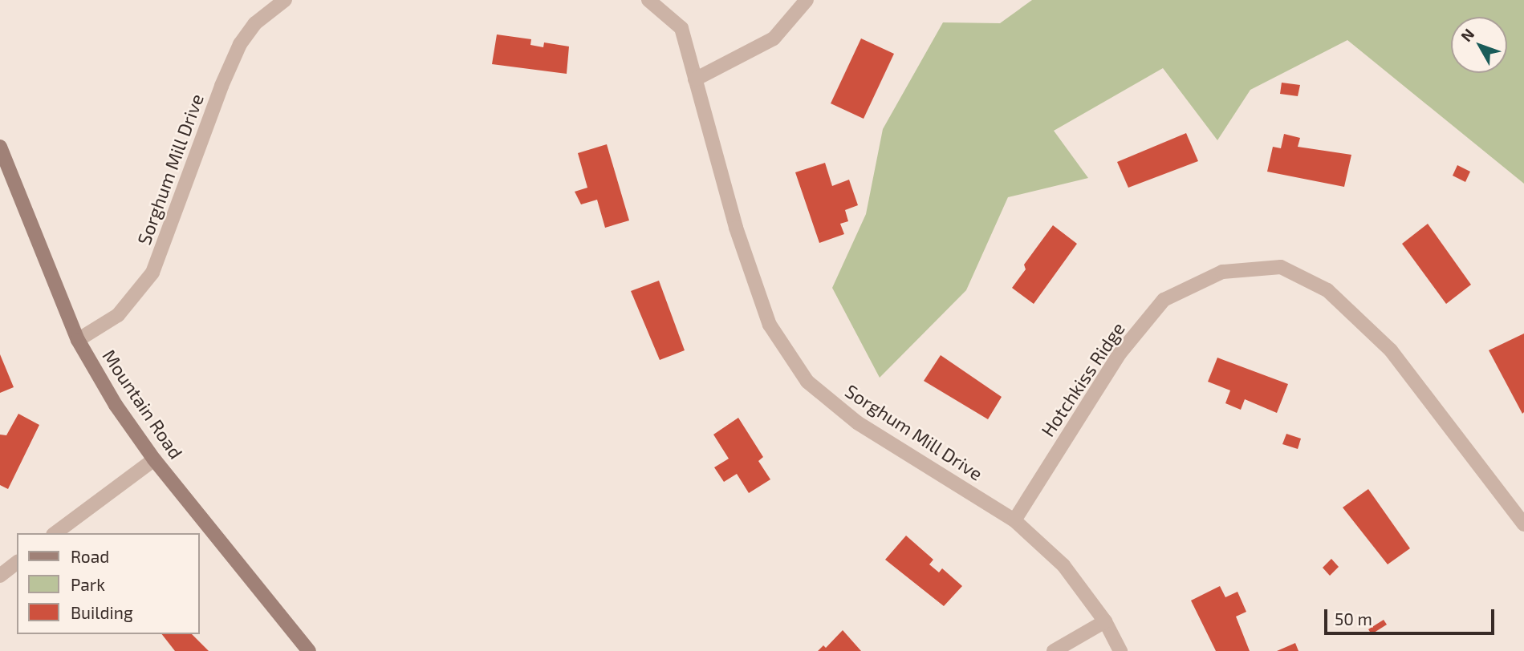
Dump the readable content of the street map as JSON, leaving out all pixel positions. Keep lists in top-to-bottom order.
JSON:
{
  "streets": {
    "main road": ["Mountain Road"],
    "street": ["Sorghum Mill Drive", "Hotchkiss Ridge"]
  },
  "crossings": [
    ["Sorghum Mill Drive", "Hotchkiss Ridge"],
    ["Sorghum Mill Drive", "Mountain Road"]
  ],
  "legend": ["Road", "Park", "Building"],
  "scale_bar": "50 m",
  "north": "top left"
}
